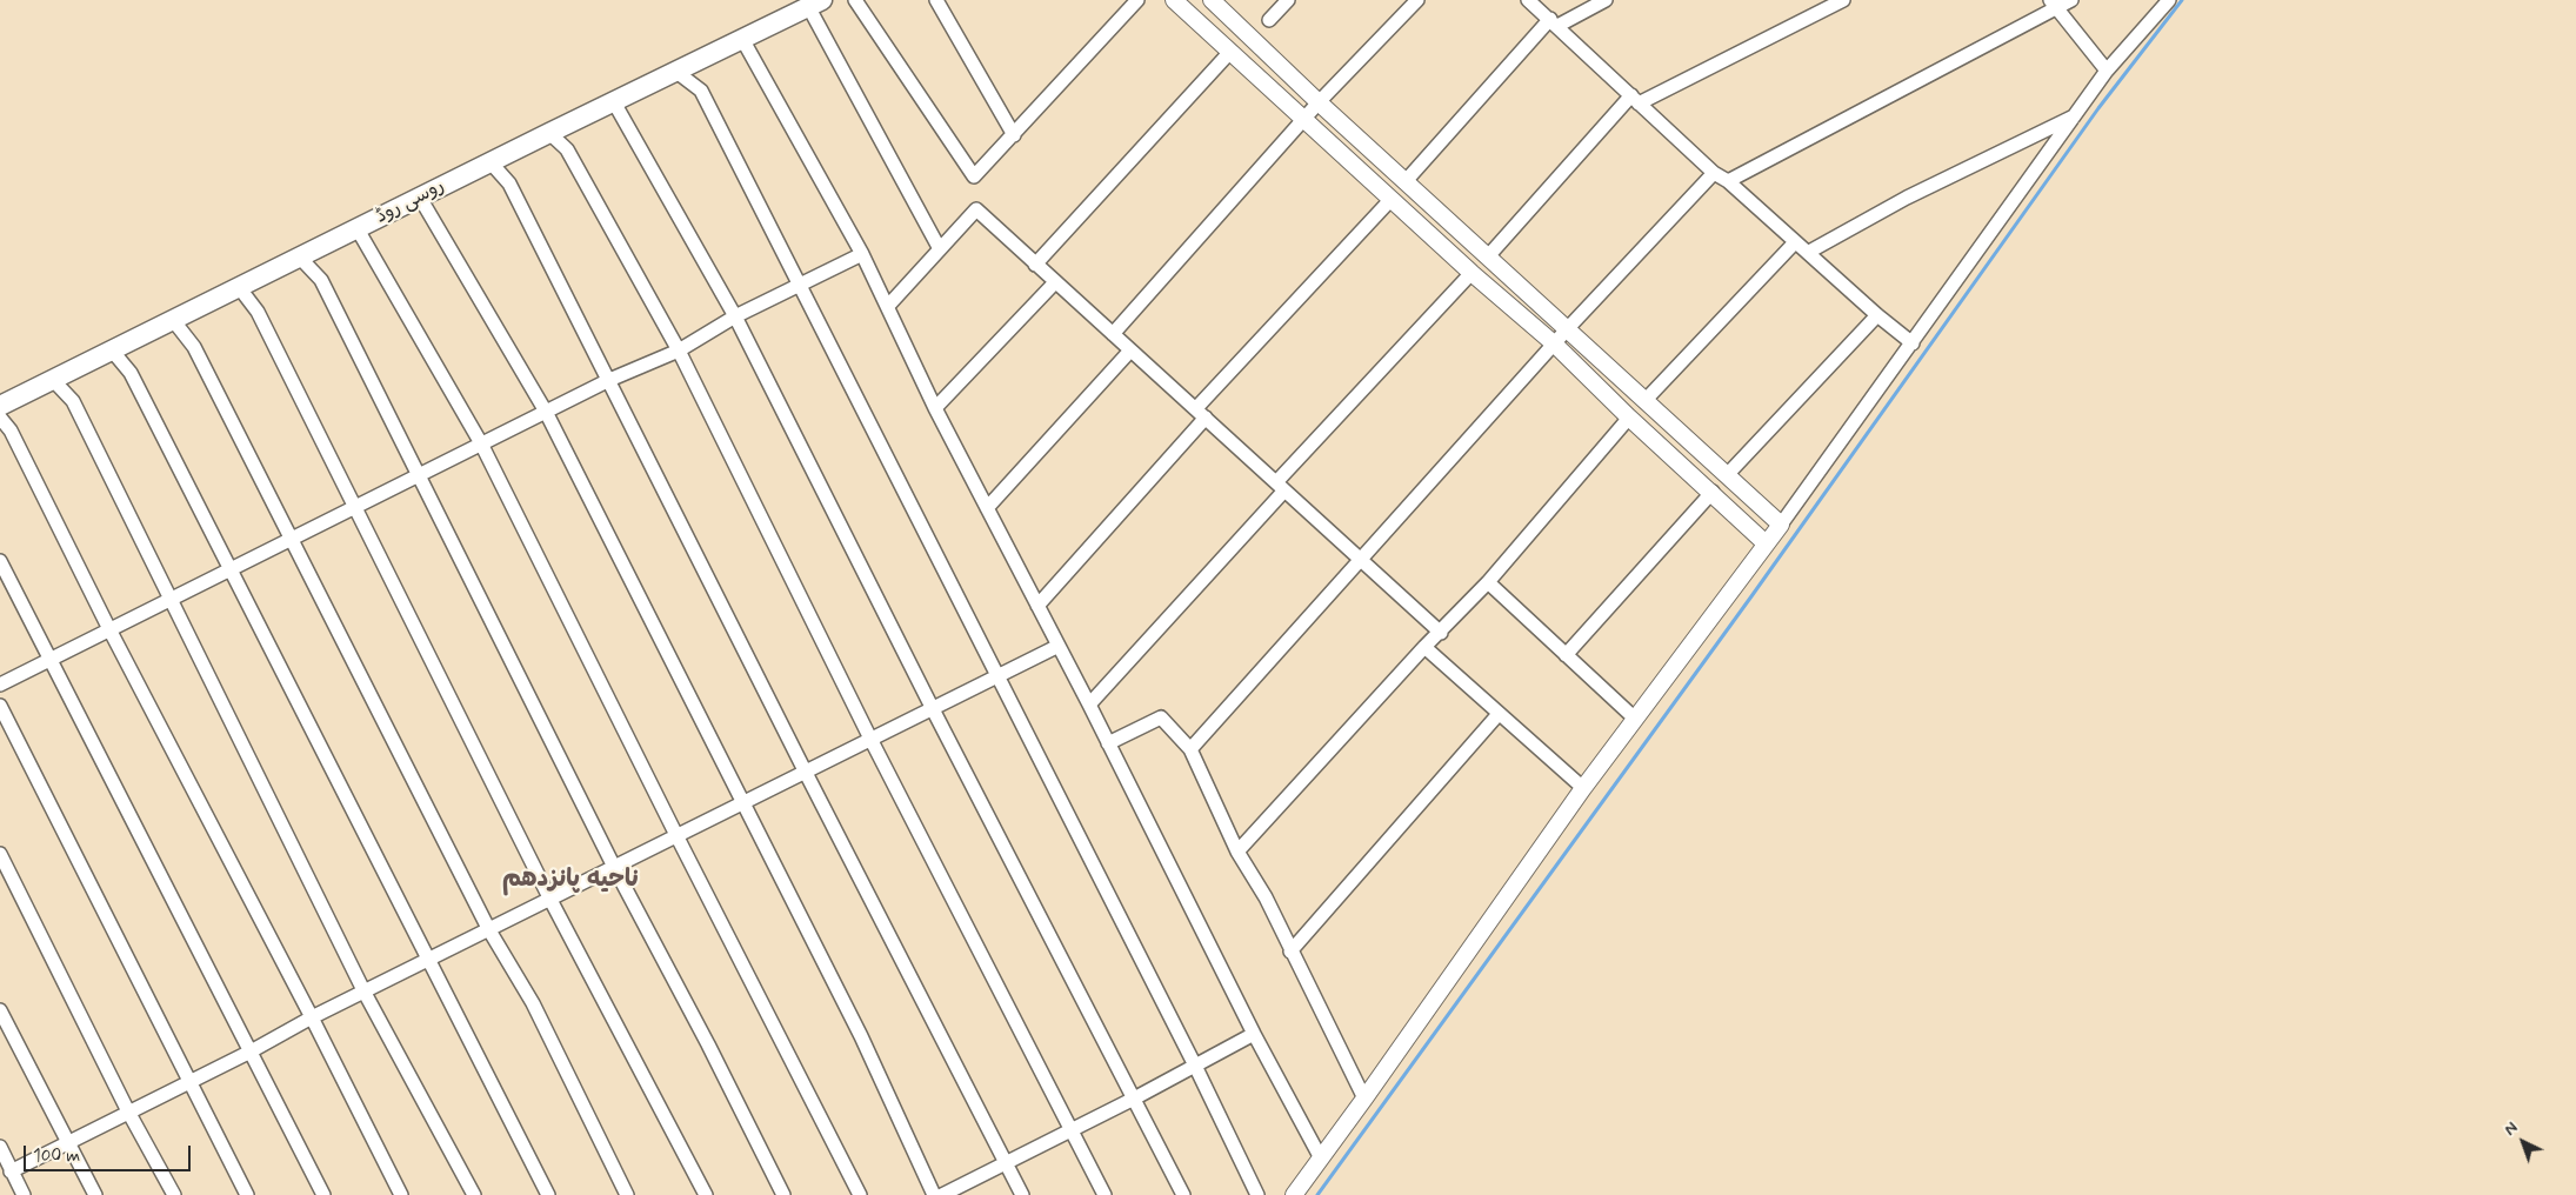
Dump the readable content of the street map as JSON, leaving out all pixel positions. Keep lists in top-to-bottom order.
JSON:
{
  "streets": {
    "main road": ["روسی روڈ"]
  },
  "districts": ["ناحیه پانزدهم"],
  "scale_bar": "100 m",
  "north": "top left"
}
